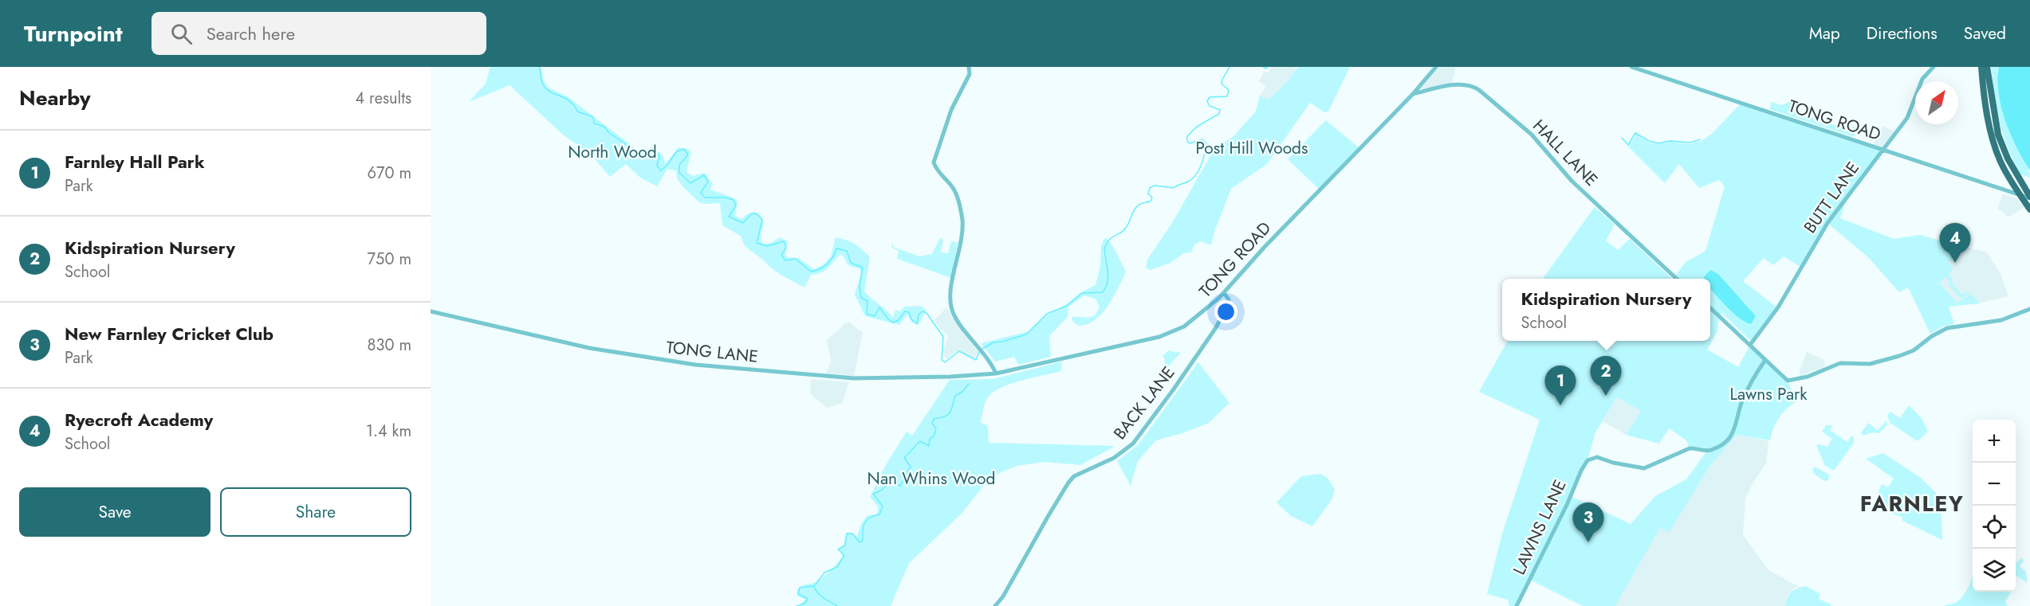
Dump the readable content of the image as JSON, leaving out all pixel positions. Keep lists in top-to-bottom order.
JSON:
{
  "streets": {
    "street": [
      "TONG ROAD",
      "HALL LANE",
      "BUTT LANE",
      "TONG LANE",
      "BACK LANE",
      "LAWNS LANE"
    ]
  },
  "crossings": [
    ["TONG ROAD", "HALL LANE"],
    ["TONG ROAD", "BUTT LANE"],
    ["TONG ROAD", "TONG LANE"],
    ["TONG ROAD", "BACK LANE"]
  ],
  "districts": ["FARNLEY"],
  "parks": [
    "Post Hill Woods",
    "North Wood",
    "Lawns Park",
    "Nan Whins Wood"
  ],
  "north": "top right",
  "page": {
    "header": "Turnpoint",
    "search": "Search here",
    "nav": ["Map", "Directions", "Saved"],
    "heading": ["Nearby", "4 results"],
    "list": [
      {
        "mark": "1",
        "name": "Farnley Hall Park",
        "note": "Park",
        "value": "670 m"
      },
      {
        "mark": "2",
        "name": "Kidspiration Nursery",
        "note": "School",
        "value": "750 m"
      },
      {
        "mark": "3",
        "name": "New Farnley Cricket Club",
        "note": "Park",
        "value": "830 m"
      },
      {
        "mark": "4",
        "name": "Ryecroft Academy",
        "note": "School",
        "value": "1.4 km"
      }
    ],
    "pins": [
      "4",
      "2",
      "1",
      "3"
    ],
    "popup": ["Kidspiration Nursery", "School"],
    "map_buttons": ["+", "−"],
    "buttons": ["Save", "Share"]
  }
}
